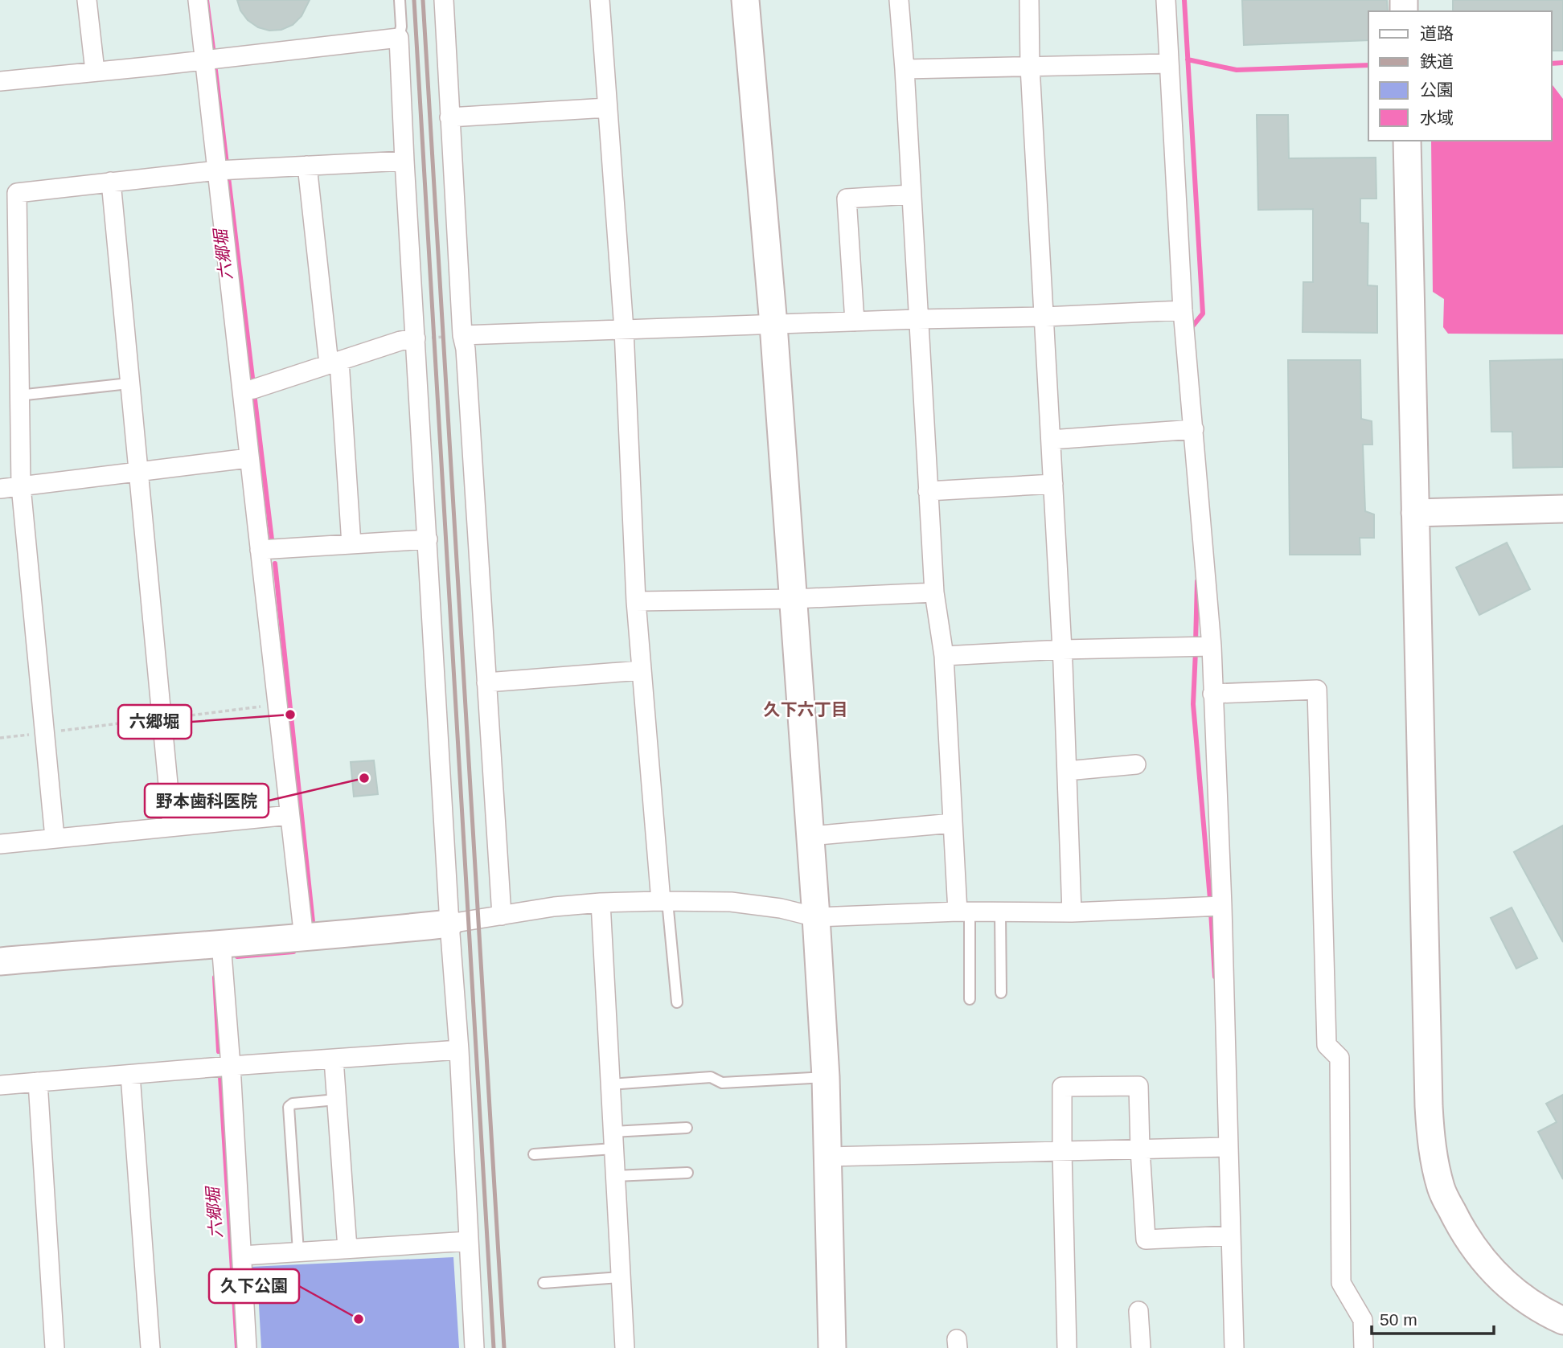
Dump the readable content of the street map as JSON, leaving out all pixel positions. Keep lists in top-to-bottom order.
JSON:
{
  "districts": ["久下六丁目"],
  "water": ["六郷堀"],
  "places": ["六郷堀", "野本歯科医院", "久下公園"],
  "legend": [
    "道路",
    "鉄道",
    "公園",
    "水域"
  ],
  "scale_bar": "50 m"
}
